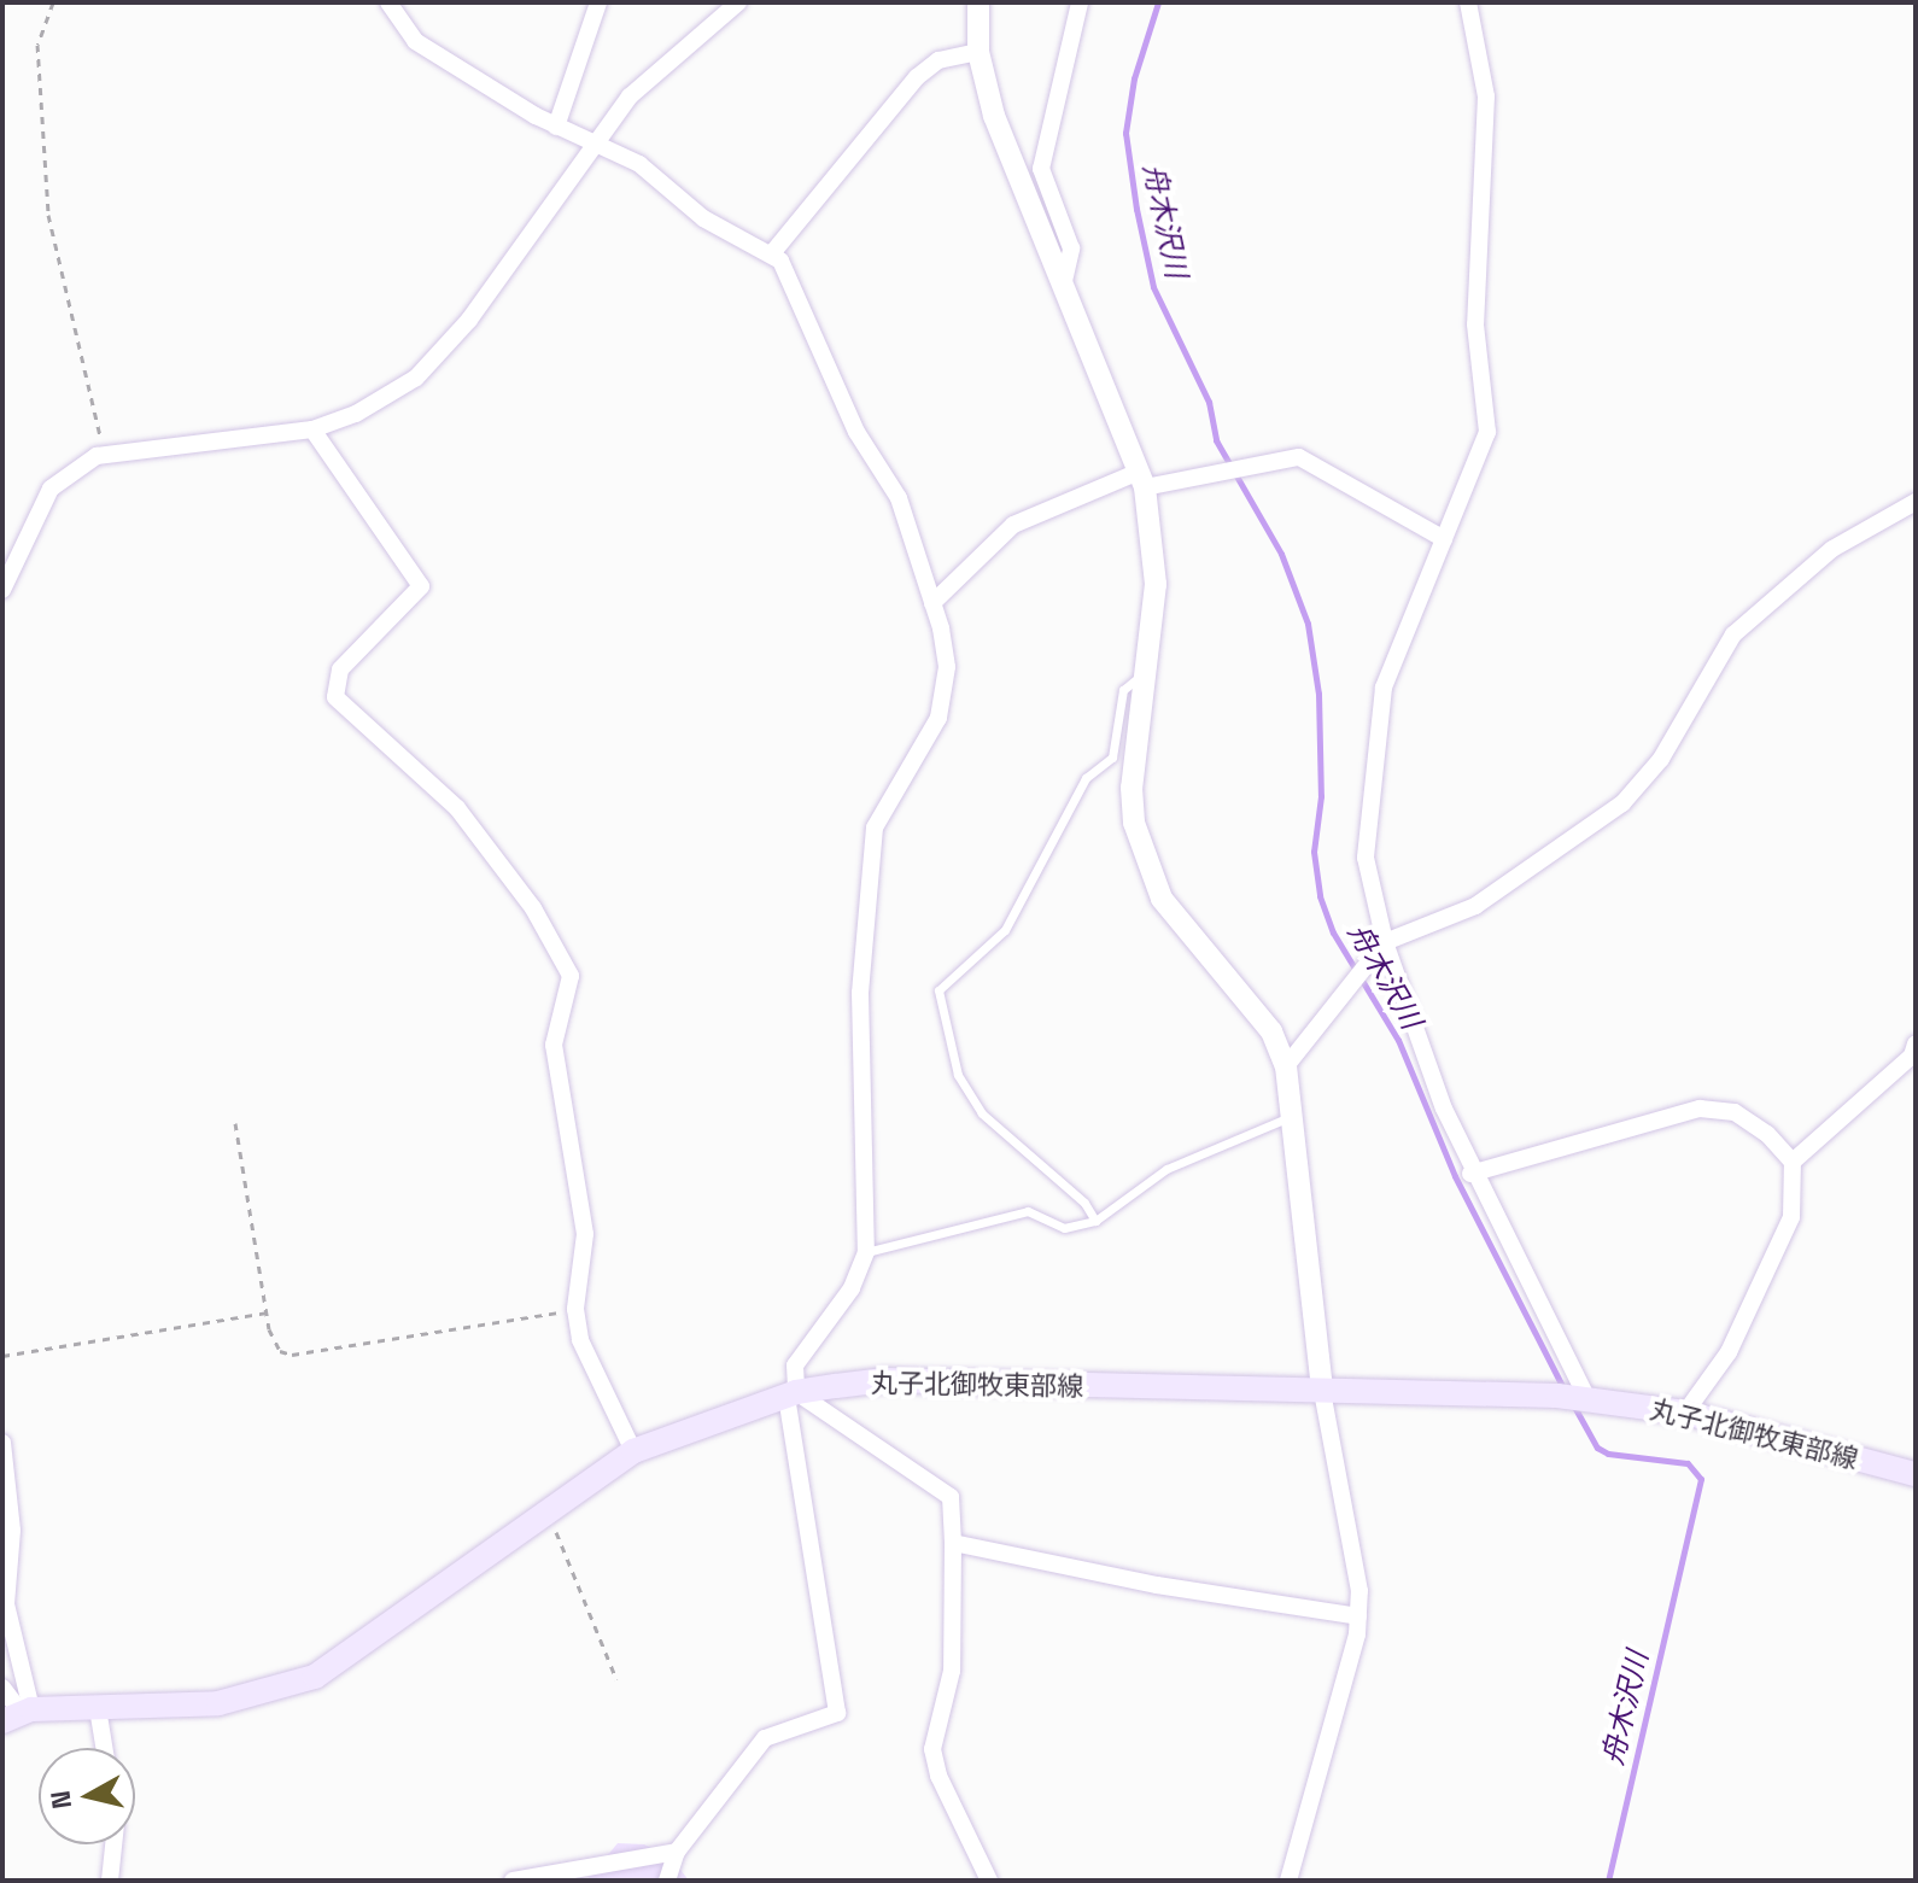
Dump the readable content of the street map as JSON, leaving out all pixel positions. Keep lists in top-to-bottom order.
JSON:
{
  "streets": {
    "main road": ["丸子北御牧東部線"]
  },
  "water": ["舟木沢川"],
  "north": "left"
}
